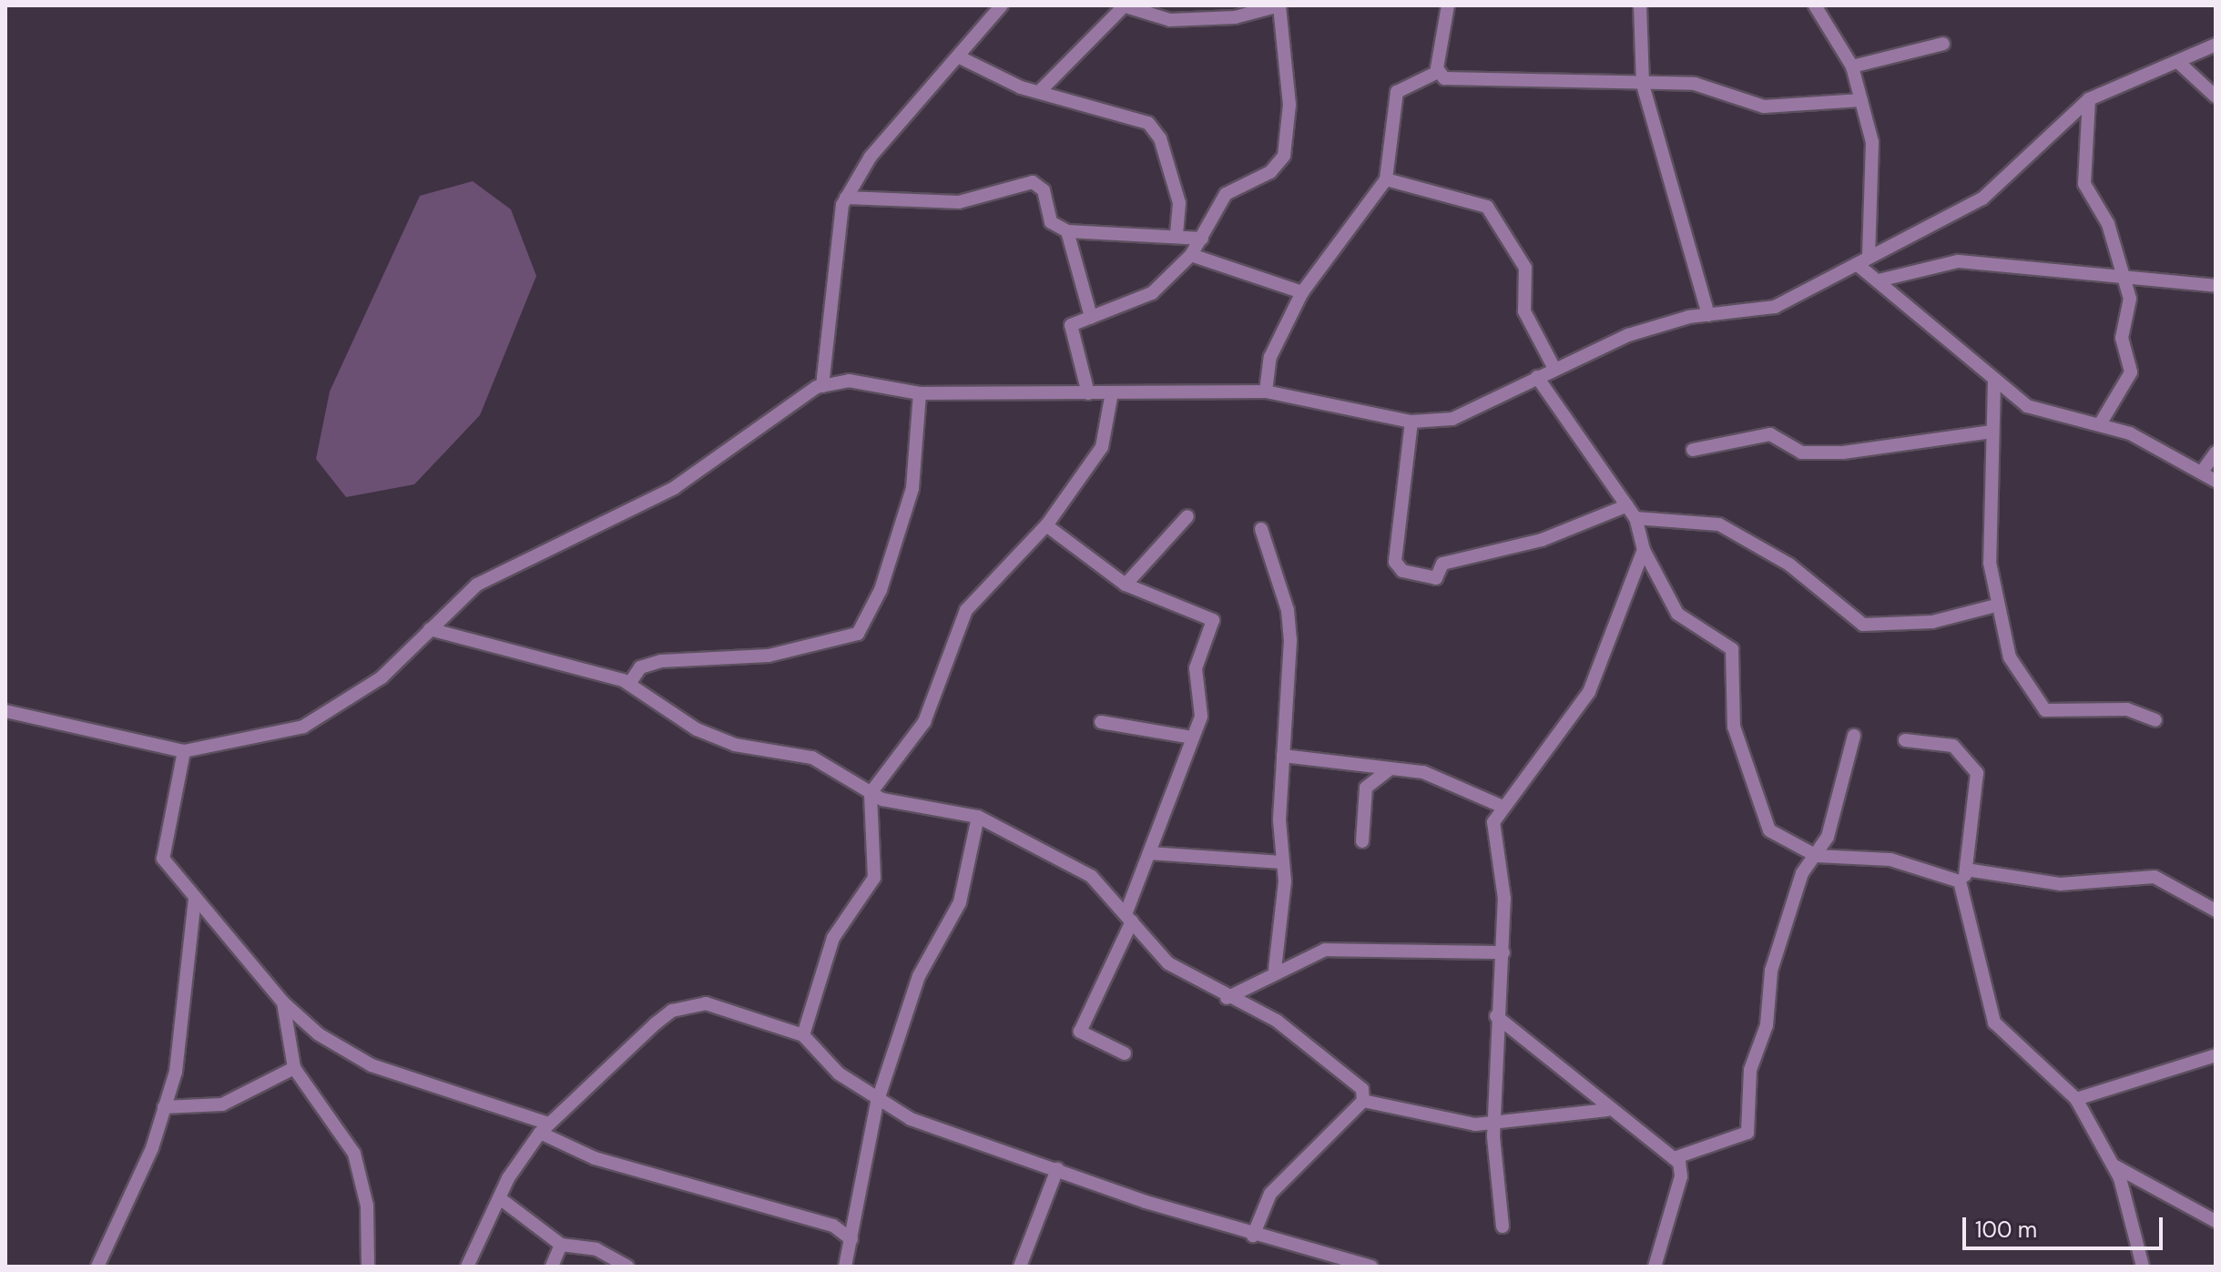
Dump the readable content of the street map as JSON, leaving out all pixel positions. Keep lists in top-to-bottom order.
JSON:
{
  "scale_bar": "100 m"
}
